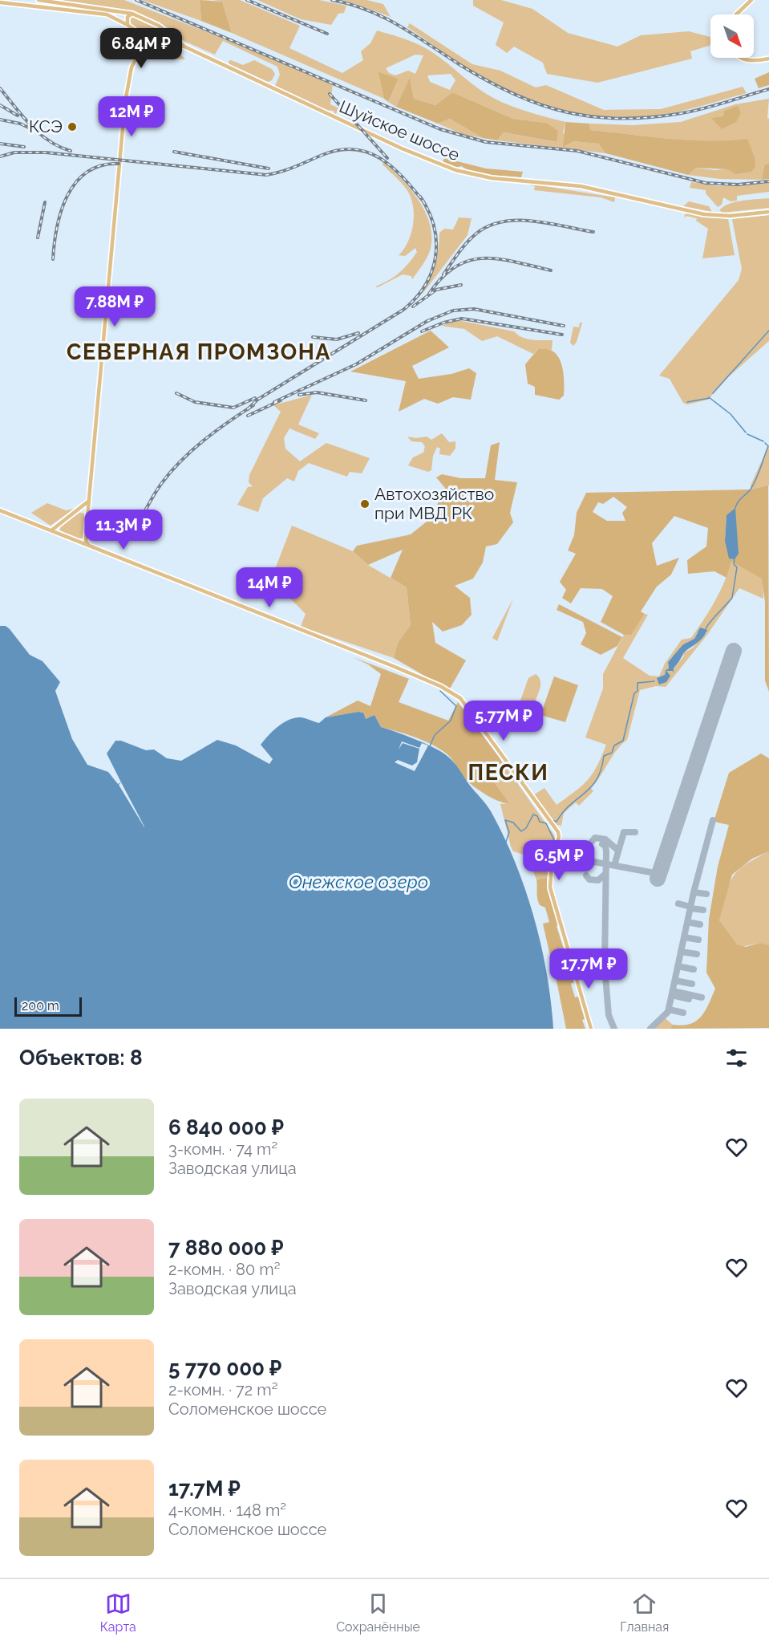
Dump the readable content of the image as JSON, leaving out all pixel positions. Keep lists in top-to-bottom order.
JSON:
{
  "streets": {
    "main road": ["Шуйское шоссе"]
  },
  "districts": ["СЕВЕРНАЯ ПРОМЗОНА", "ПЕСКИ"],
  "water": ["Онежское озеро"],
  "places": ["КСЭ", "Автохозяйство при МВД РК"],
  "scale_bar": "200 m",
  "north": "bottom right",
  "page": {
    "price": [
      "6.84M ₽",
      "12M ₽",
      "7.88M ₽",
      "11.3M ₽",
      "14M ₽",
      "5.77M ₽",
      "6.5M ₽",
      "17.7M ₽"
    ],
    "scale": "200 m",
    "heading": "Объектов: 8",
    "list": [
      {
        "name": "6 840 000 ₽",
        "note": "3-комн. · 74 m² · Заводская улица"
      },
      {
        "name": "7 880 000 ₽",
        "note": "2-комн. · 80 m² · Заводская улица"
      },
      {
        "name": "5 770 000 ₽",
        "note": "2-комн. · 72 m² · Соломенское шоссе"
      },
      {
        "name": "17.7M ₽",
        "note": "4-комн. · 148 m² · Соломенское шоссе"
      }
    ],
    "tabs": ["Карта", "Сохранённые", "Главная"]
  }
}
